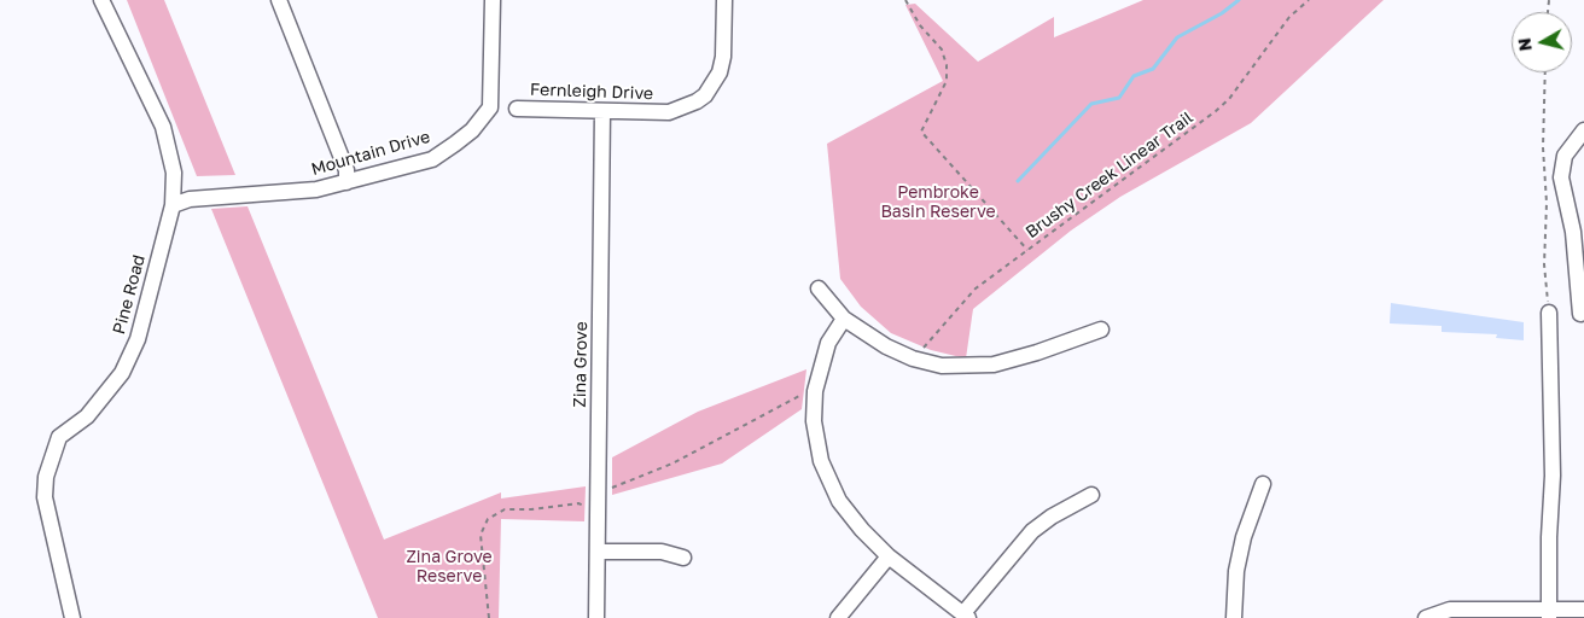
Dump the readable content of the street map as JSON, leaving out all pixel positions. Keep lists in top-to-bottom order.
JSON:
{
  "streets": {
    "street": [
      "Fernleigh Drive",
      "Mountain Drive",
      "Pine Road",
      "Zina Grove"
    ],
    "path": ["Brushy Creek Linear Trail"]
  },
  "crossings": [
    ["Fernleigh Drive", "Zina Grove"],
    ["Mountain Drive", "Pine Road"]
  ],
  "parks": ["Pembroke Basin Reserve", "Zina Grove Reserve"],
  "north": "left"
}
